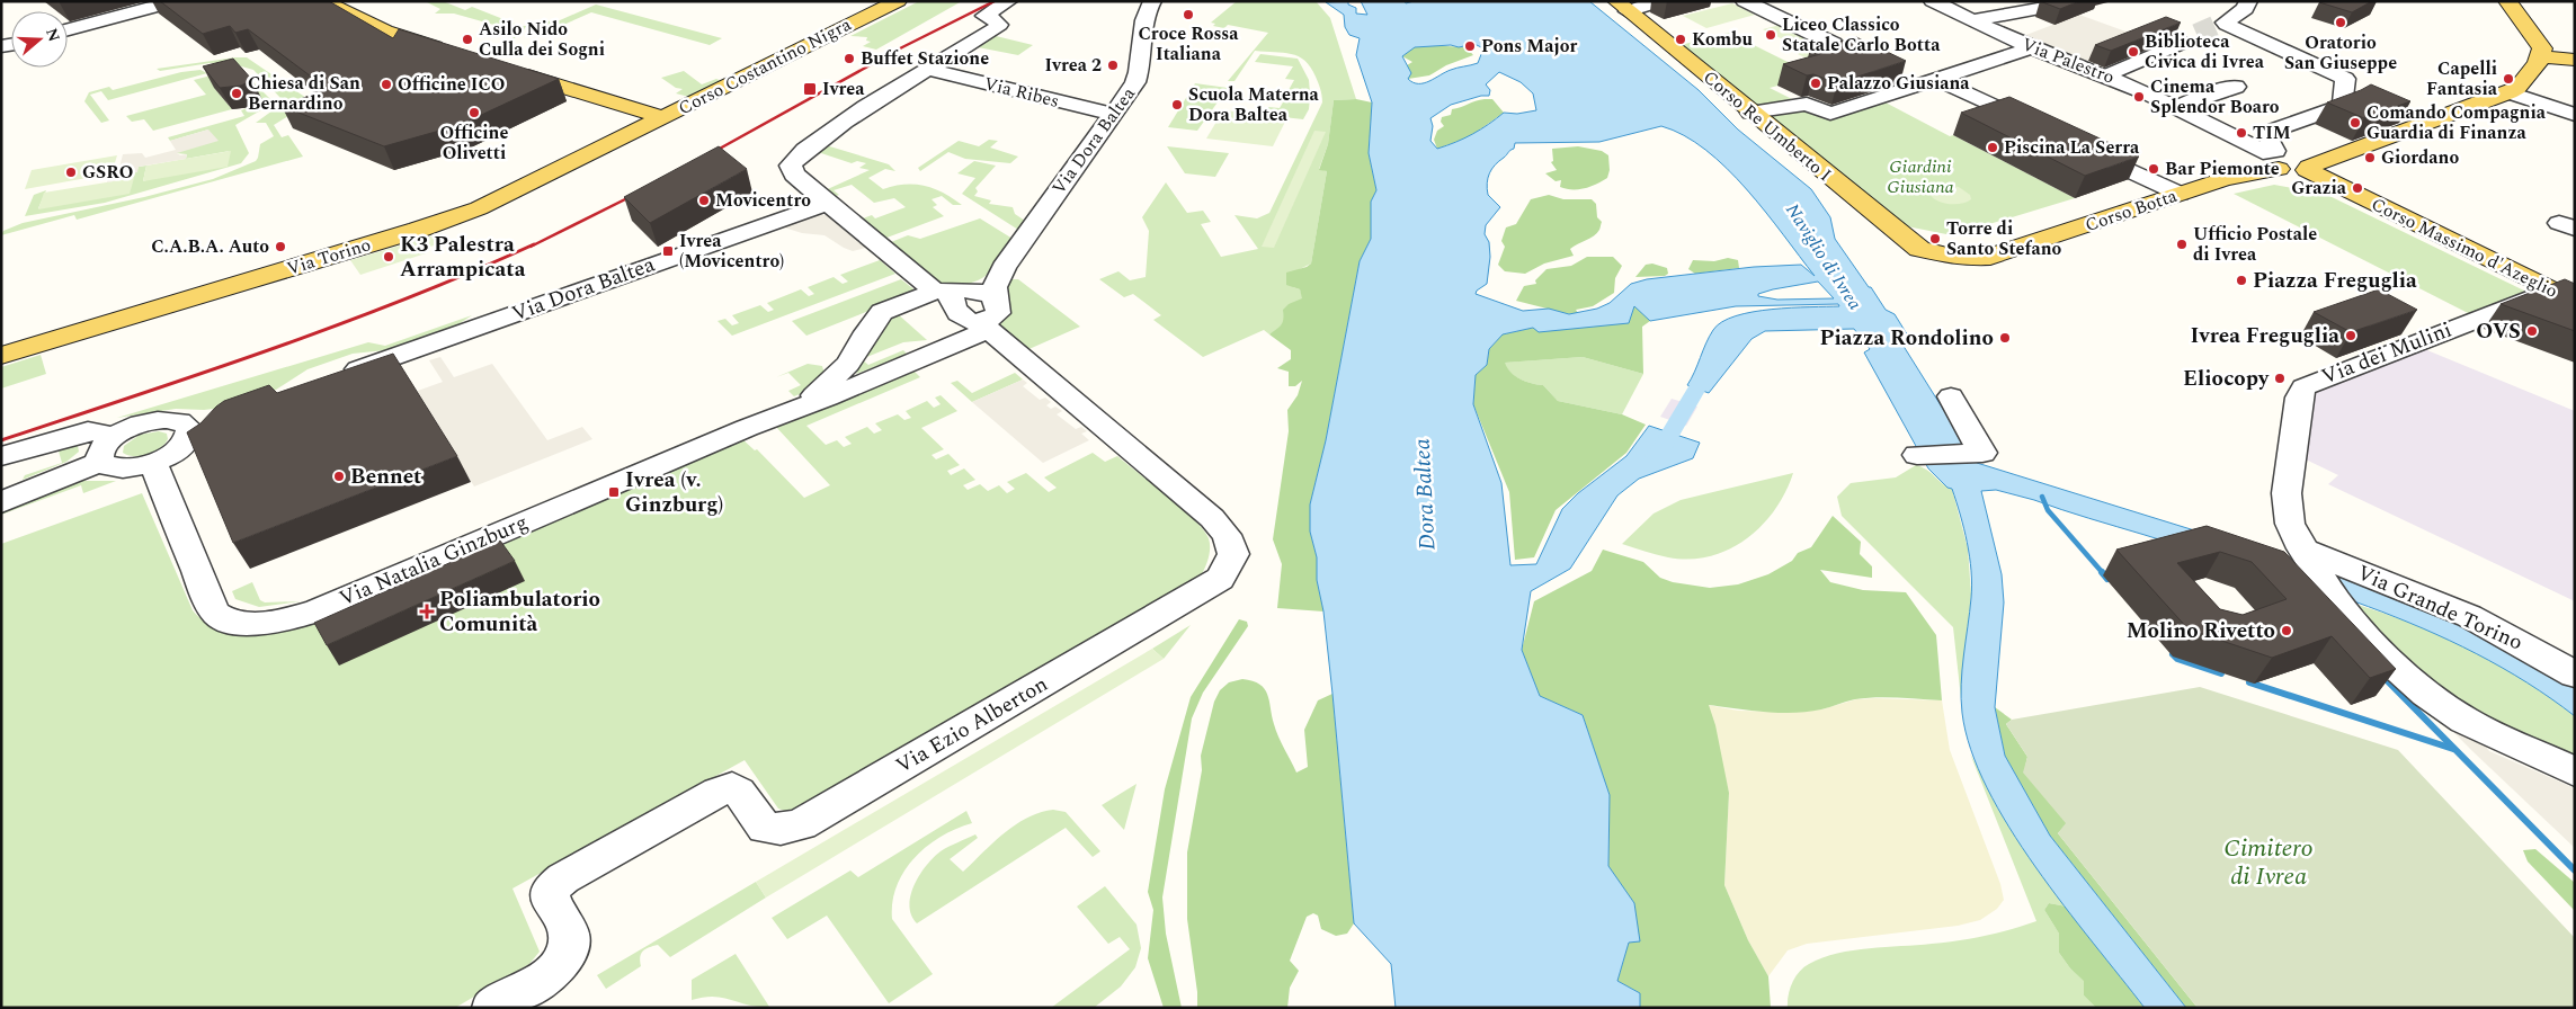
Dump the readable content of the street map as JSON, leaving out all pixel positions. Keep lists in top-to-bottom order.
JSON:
{
  "streets": {
    "main road": [
      "Corso Costantino Nigra",
      "Corso Re Umberto I",
      "Corso Botta",
      "Corso Massimo d'Azeglio",
      "Via Torino"
    ],
    "street": [
      "Via Palestro",
      "Via Ribes",
      "Via Dora Baltea",
      "Via dei Mulini",
      "Via Natalia Ginzburg",
      "Via Grande Torino",
      "Via Ezio Alberton"
    ]
  },
  "crossings": [
    ["Via Palestro", "Corso Botta"],
    ["Via Palestro", "Corso Massimo d'Azeglio"],
    ["Corso Costantino Nigra", "Via Torino"],
    ["Via Ribes", "Via Dora Baltea"],
    ["Corso Re Umberto I", "Corso Botta"],
    ["Via Dora Baltea", "Via Natalia Ginzburg"],
    ["Via Dora Baltea", "Via Ezio Alberton"],
    ["Corso Botta", "Corso Massimo d'Azeglio"],
    ["Corso Massimo d'Azeglio", "Via dei Mulini"],
    ["Via dei Mulini", "Via Grande Torino"],
    ["Via Natalia Ginzburg", "Via Ezio Alberton"]
  ],
  "water": ["Naviglio di Ivrea", "Dora Baltea"],
  "parks": ["Giardini Giusiana", "Cimitero di Ivrea"],
  "places": {
    "other": [
      "Croce Rossa Italiana",
      "Oratorio San Giuseppe",
      "Liceo Classico Statale Carlo Botta",
      "Asilo Nido Culla dei Sogni",
      "Kombu",
      "Pons Major",
      "Biblioteca Civica di Ivrea",
      "Buffet Stazione",
      "Ivrea 2",
      "Capelli Fantasia",
      "Palazzo Giusiana",
      "Officine ICO",
      "Chiesa di San Bernardino",
      "Cinema Splendor Boaro",
      "Scuola Materna Dora Baltea",
      "Officine Olivetti",
      "Comando Compagnia Guardia di Finanza",
      "TIM",
      "Piscina La Serra",
      "Giordano",
      "Bar Piemonte",
      "GSRO",
      "Grazia",
      "Movicentro",
      "Torre di Santo Stefano",
      "Ufficio Postale di Ivrea",
      "C.A.B.A. Auto",
      "K3 Palestra Arrampicata",
      "Piazza Freguglia",
      "OVS",
      "Ivrea Freguglia",
      "Piazza Rondolino",
      "Eliocopy",
      "Bennet",
      "Molino Rivetto"
    ],
    "transit": ["Ivrea", "Ivrea (Movicentro)", "Ivrea (v. Ginzburg)"],
    "health": ["Poliambulatorio Comunità"]
  },
  "north": "right"
}
